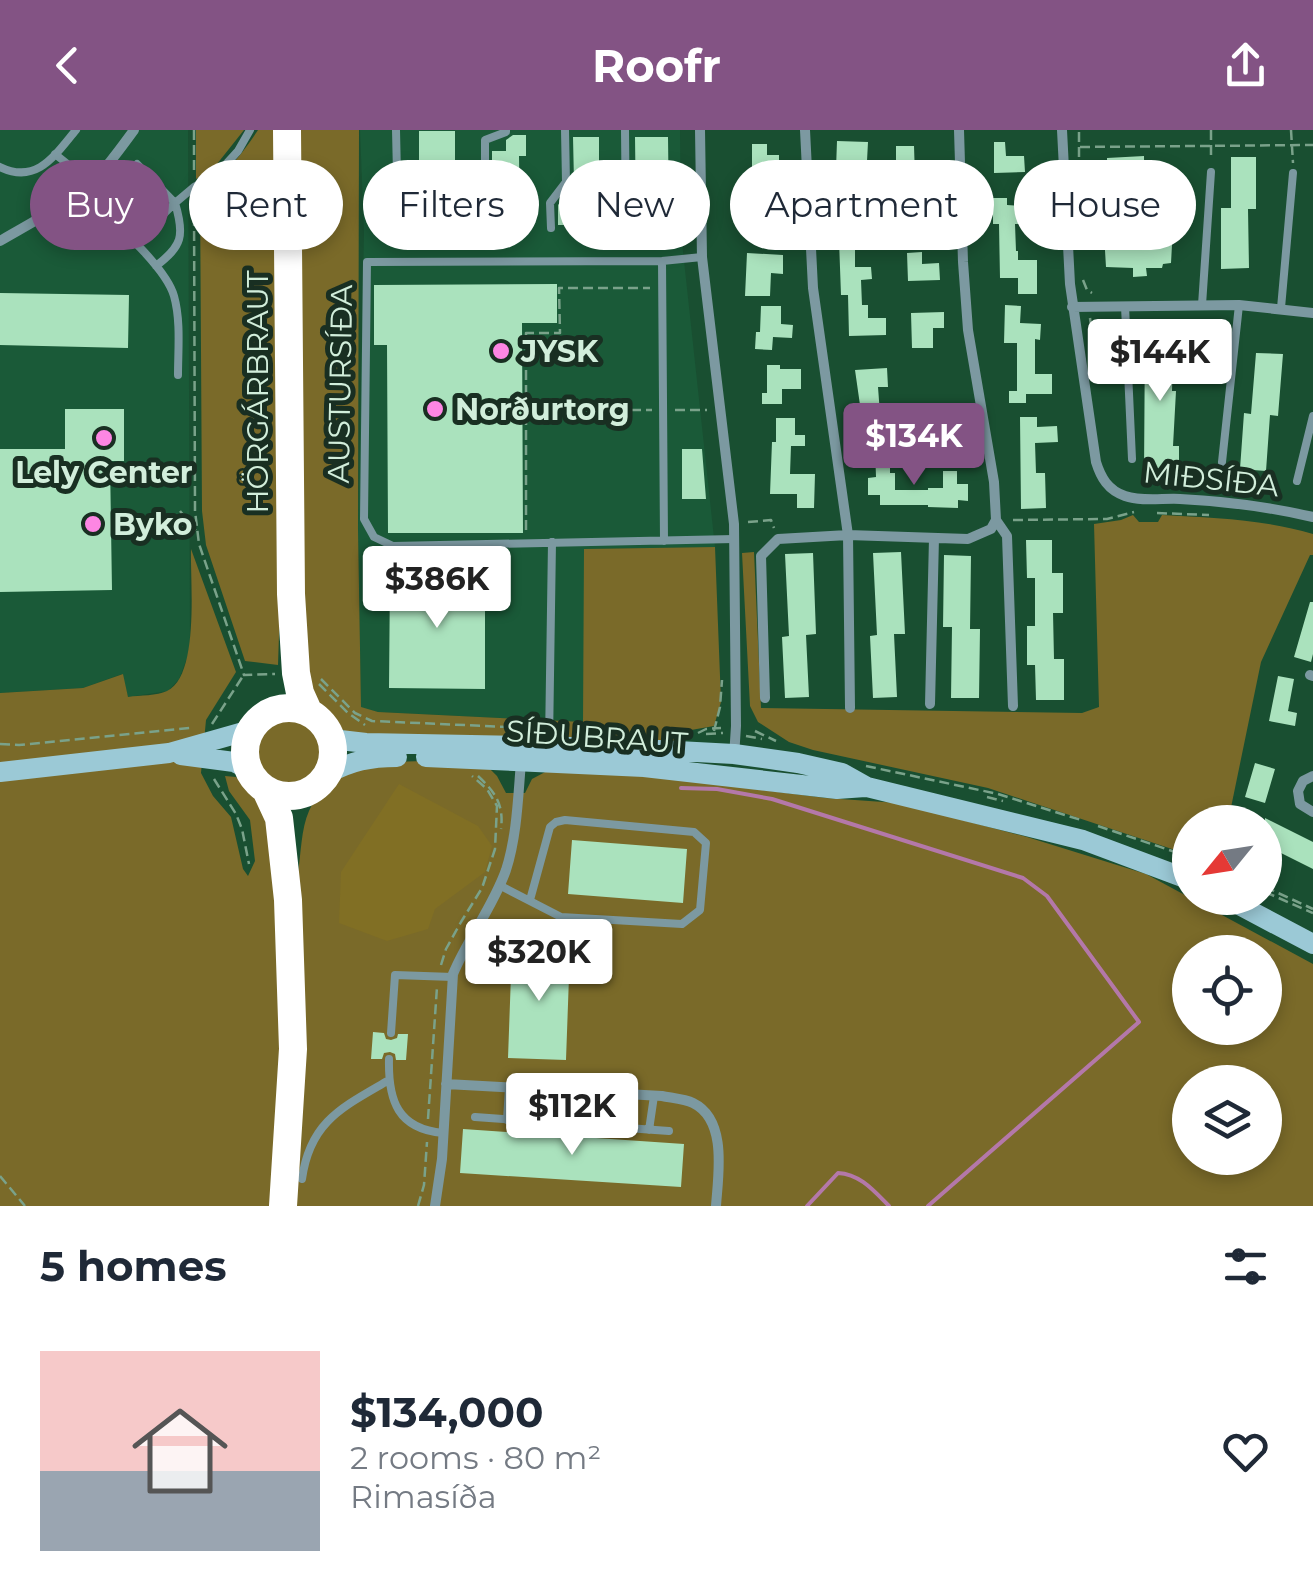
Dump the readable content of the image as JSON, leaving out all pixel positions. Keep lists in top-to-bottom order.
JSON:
{
  "streets": {
    "highway": ["HÖRGÁRBRAUT"],
    "street": ["MIÐSÍÐA", "SÍÐUBRAUT"],
    "lane": ["AUSTURSÍÐA"]
  },
  "crossings": [
    ["HÖRGÁRBRAUT", "SÍÐUBRAUT"]
  ],
  "places": [
    "JYSK",
    "Norðurtorg",
    "Lely Center",
    "Byko"
  ],
  "north": "bottom left",
  "page": {
    "header": "Roofr",
    "chip": [
      "Buy",
      "Rent",
      "Filters",
      "New",
      "Apartment",
      "House"
    ],
    "price": [
      "$144K",
      "$134K",
      "$386K",
      "$320K",
      "$112K"
    ],
    "heading": "5 homes",
    "list": [
      {
        "name": "$134,000",
        "note": "2 rooms · 80 m² · Rimasíða"
      }
    ]
  }
}
